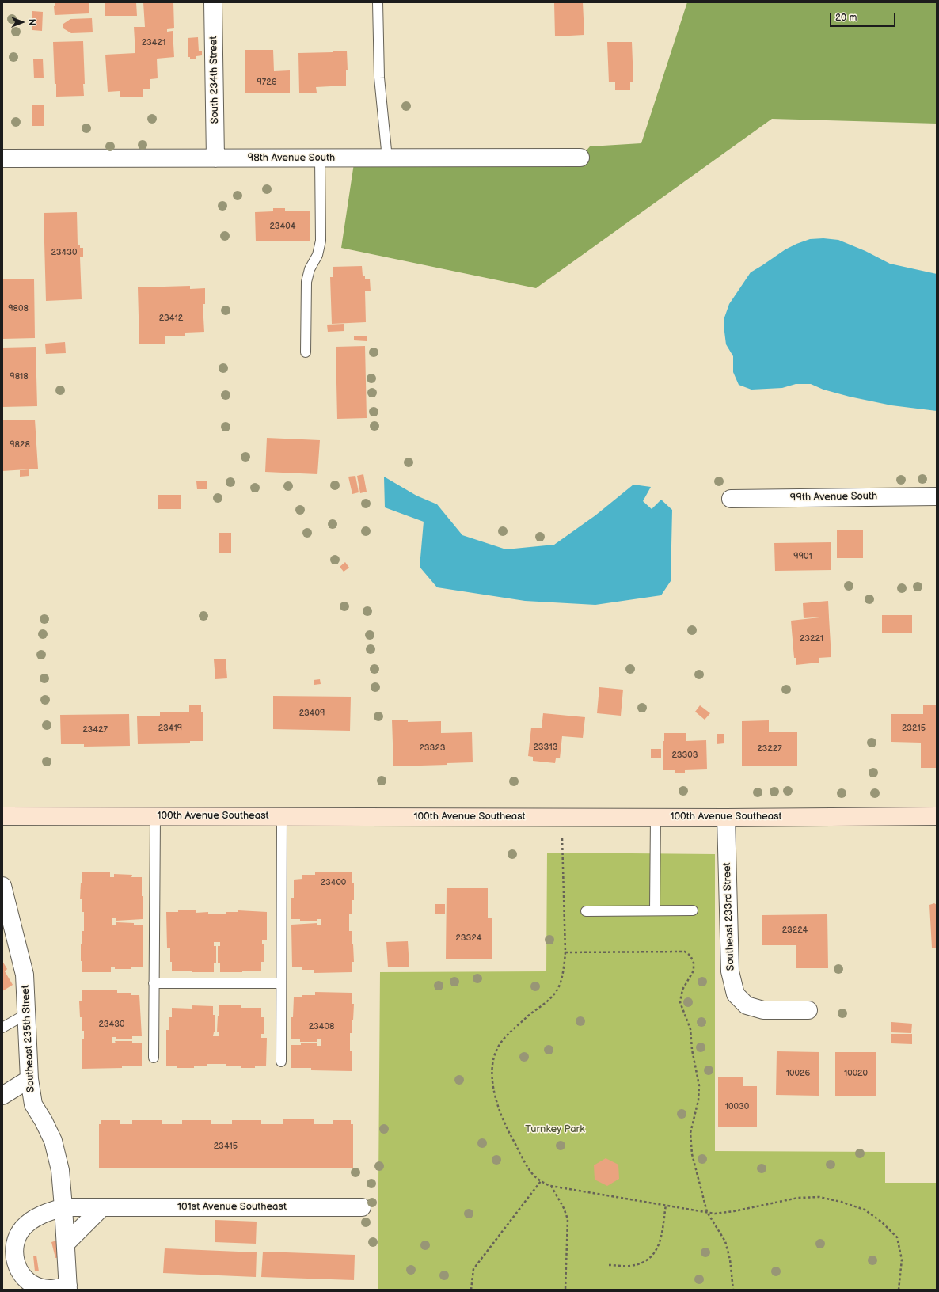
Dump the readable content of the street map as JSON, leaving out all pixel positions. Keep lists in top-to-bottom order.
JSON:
{
  "streets": {
    "street": [
      "South 234th Street",
      "98th Avenue South",
      "99th Avenue South",
      "100th Avenue Southeast",
      "Southeast 233rd Street",
      "Southeast 235th Street",
      "101st Avenue Southeast"
    ]
  },
  "crossings": [
    ["South 234th Street", "98th Avenue South"],
    ["100th Avenue Southeast", "Southeast 233rd Street"],
    ["Southeast 235th Street", "101st Avenue Southeast"]
  ],
  "parks": ["Turnkey Park"],
  "house_numbers": [
    "23421",
    "9726",
    "23404",
    "23430",
    "9808",
    "23412",
    "9818",
    "9828",
    "9901",
    "23221",
    "23409",
    "23419",
    "23215",
    "23427",
    "23313",
    "23323",
    "23227",
    "23303",
    "23400",
    "23224",
    "23324",
    "23430",
    "23408",
    "10026",
    "10020",
    "10030",
    "23415"
  ],
  "scale_bar": "20 m",
  "north": "right"
}
